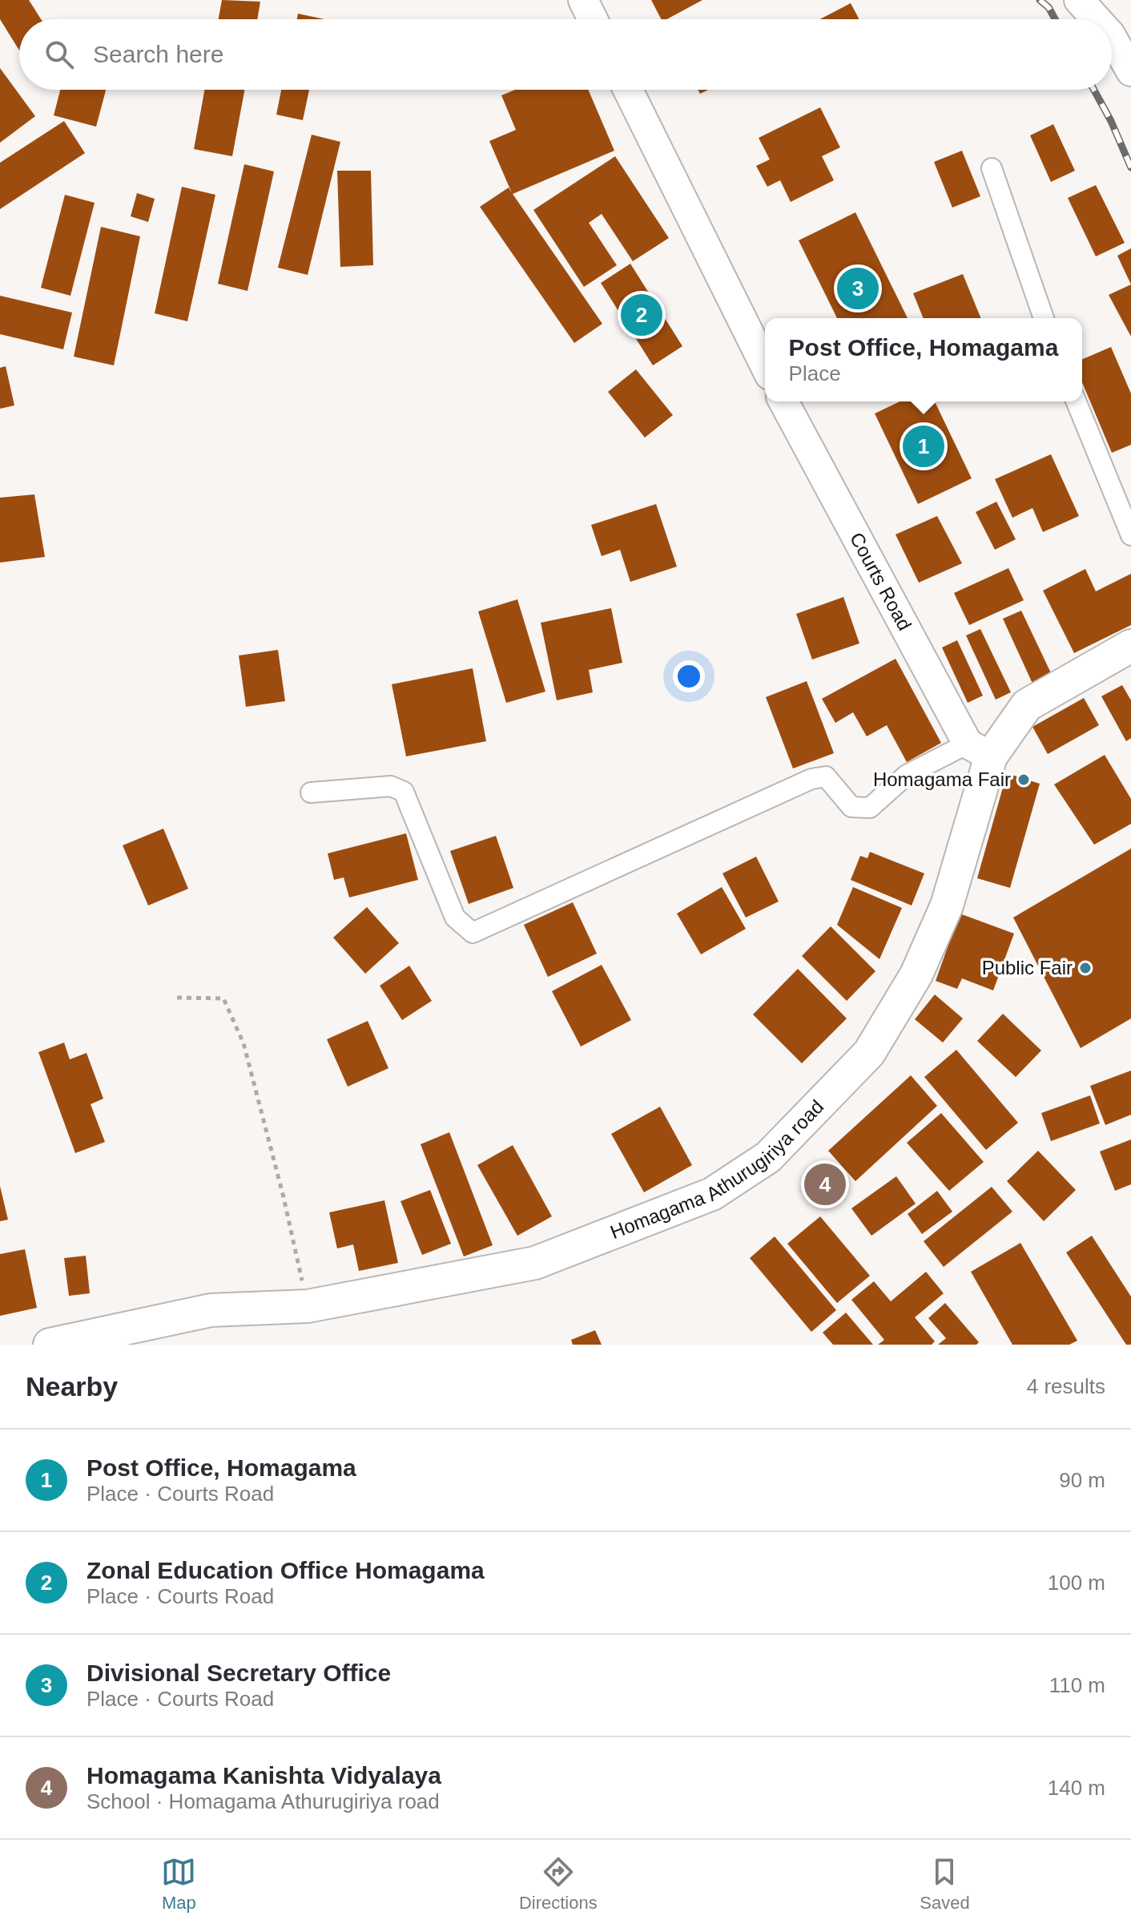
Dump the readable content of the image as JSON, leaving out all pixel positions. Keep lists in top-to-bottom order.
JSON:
{
  "streets": {
    "main road": ["Homagama Athurugiriya road"],
    "street": ["Courts Road"]
  },
  "crossings": [
    ["Courts Road", "Homagama Athurugiriya road"]
  ],
  "places": ["Homagama Fair", "Public Fair"],
  "page": {
    "search": "Search here",
    "pins": [
      "3",
      "2",
      "1",
      "4"
    ],
    "popup": ["Post Office, Homagama", "Place"],
    "heading": ["Nearby", "4 results"],
    "list": [
      {
        "mark": "1",
        "name": "Post Office, Homagama",
        "note": "Place · Courts Road",
        "value": "90 m"
      },
      {
        "mark": "2",
        "name": "Zonal Education Office Homagama",
        "note": "Place · Courts Road",
        "value": "100 m"
      },
      {
        "mark": "3",
        "name": "Divisional Secretary Office",
        "note": "Place · Courts Road",
        "value": "110 m"
      },
      {
        "mark": "4",
        "name": "Homagama Kanishta Vidyalaya",
        "note": "School · Homagama Athurugiriya road",
        "value": "140 m"
      }
    ],
    "nav": ["Map", "Directions", "Saved"]
  }
}
